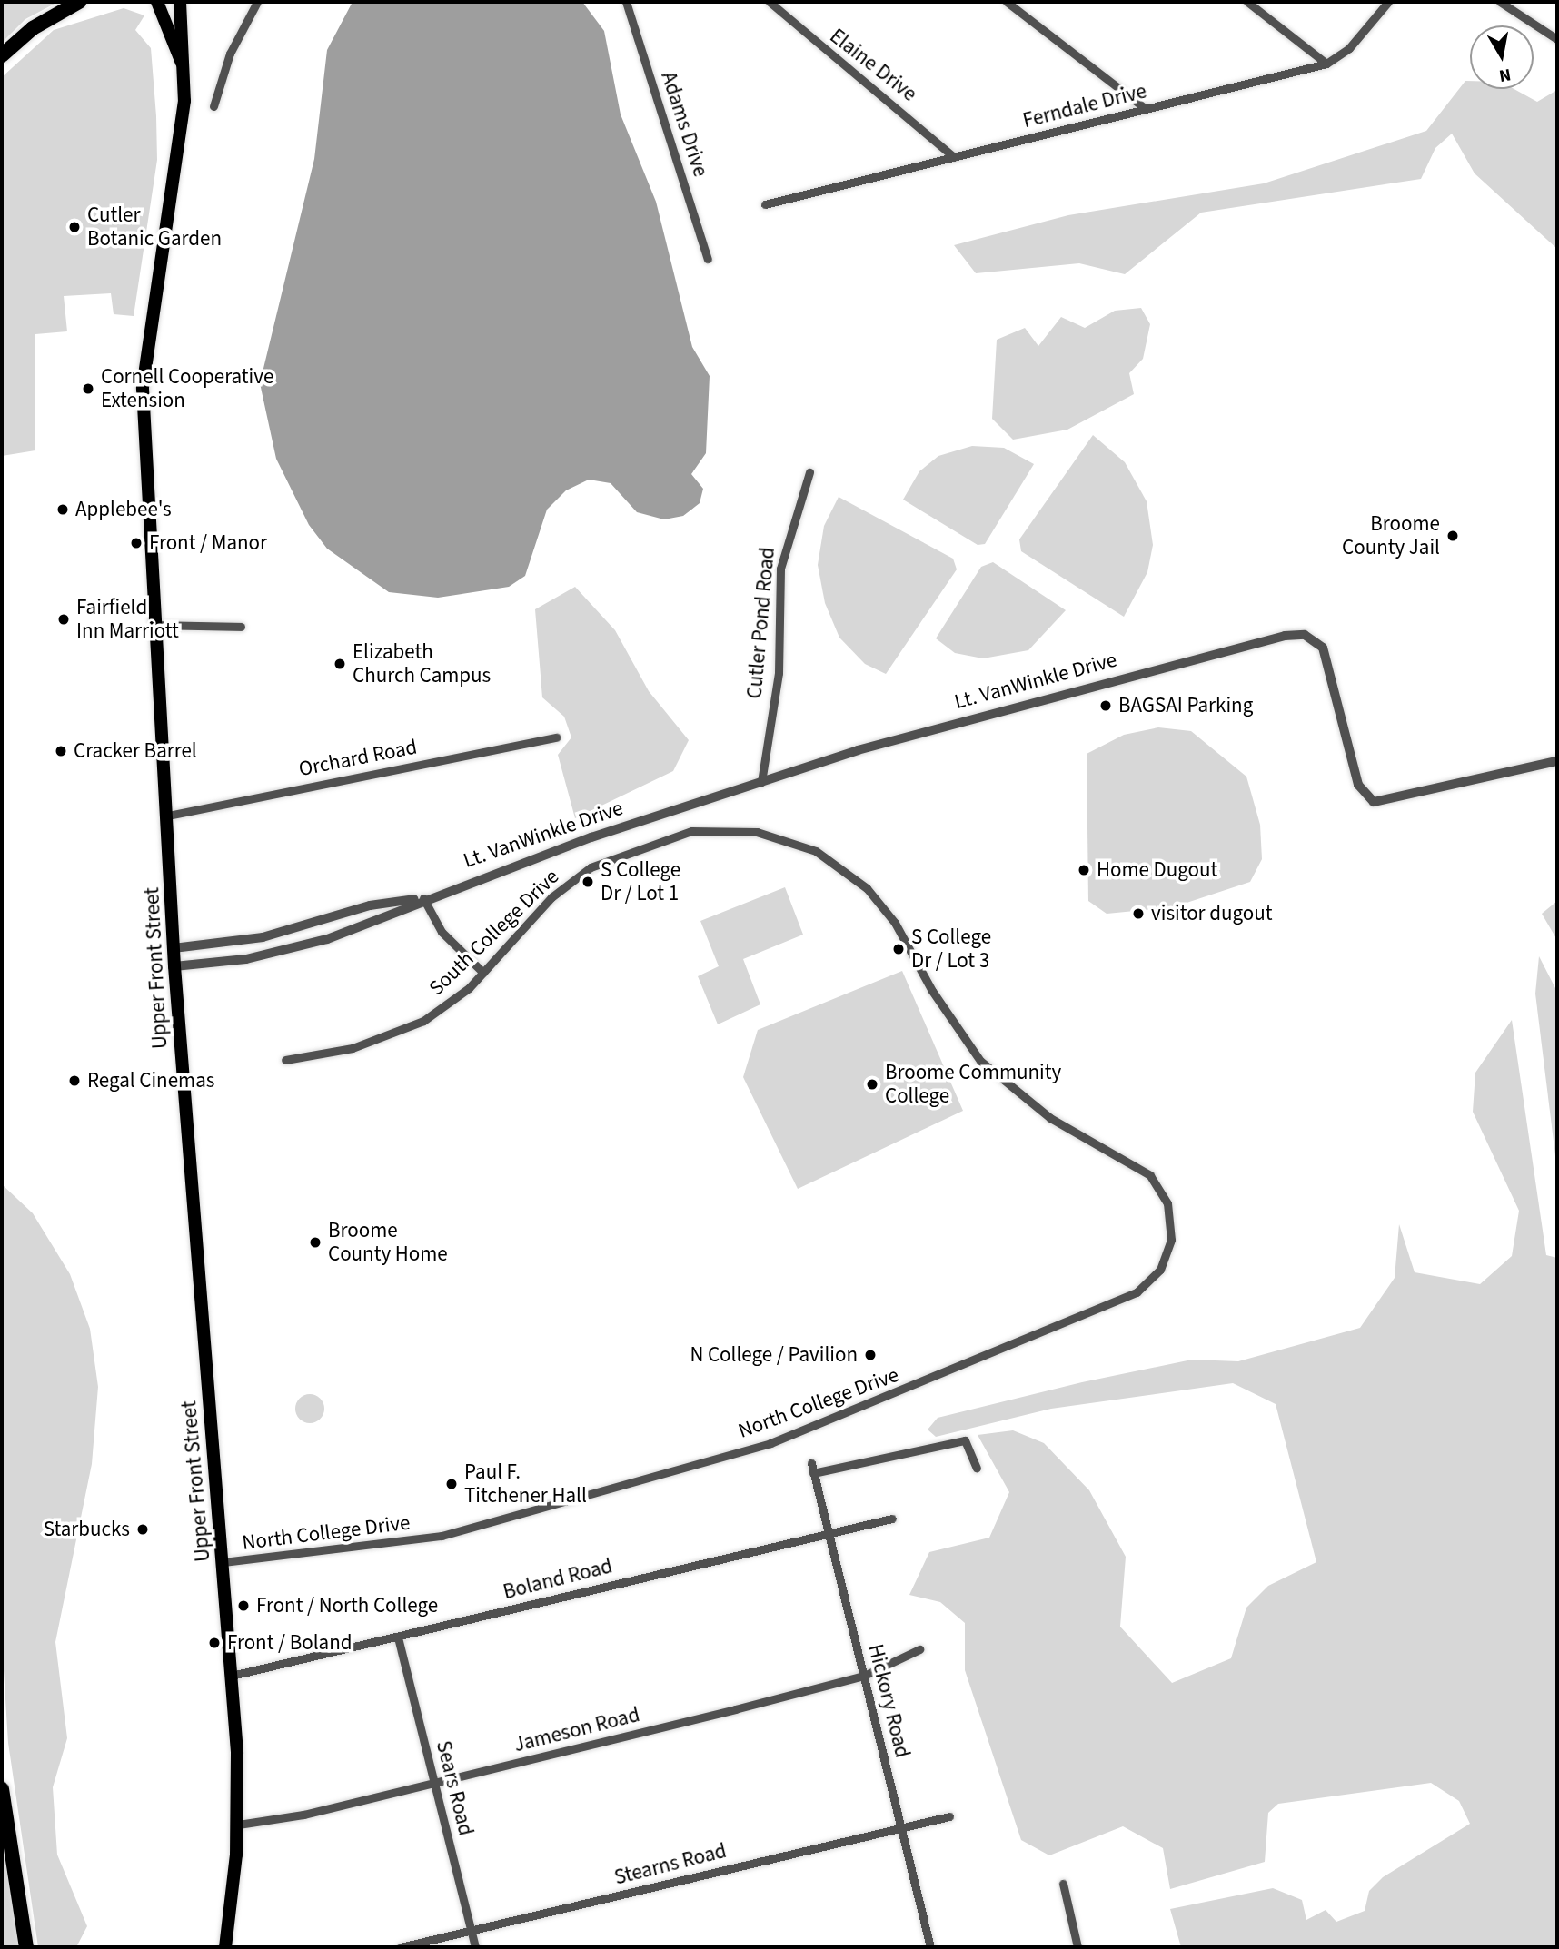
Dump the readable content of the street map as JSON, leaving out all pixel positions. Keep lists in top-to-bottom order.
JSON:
{
  "streets": {
    "main road": ["Upper Front Street"],
    "street": [
      "Elaine Drive",
      "Ferndale Drive",
      "Adams Drive",
      "Cutler Pond Road",
      "Lt. VanWinkle Drive",
      "Orchard Road",
      "South College Drive",
      "North College Drive",
      "Boland Road",
      "Hickory Road",
      "Jameson Road",
      "Sears Road",
      "Stearns Road"
    ]
  },
  "crossings": [
    ["Elaine Drive", "Ferndale Drive"],
    ["Cutler Pond Road", "Lt. VanWinkle Drive"],
    ["Lt. VanWinkle Drive", "Upper Front Street"],
    ["Orchard Road", "Upper Front Street"],
    ["South College Drive", "North College Drive"],
    ["Upper Front Street", "North College Drive"],
    ["Upper Front Street", "Boland Road"],
    ["Upper Front Street", "Jameson Road"],
    ["Boland Road", "Hickory Road"],
    ["Boland Road", "Sears Road"],
    ["Hickory Road", "Jameson Road"],
    ["Hickory Road", "Stearns Road"],
    ["Jameson Road", "Sears Road"],
    ["Sears Road", "Stearns Road"]
  ],
  "places": [
    "Cutler Botanic Garden",
    "Cornell Cooperative Extension",
    "Applebee's",
    "Broome County Jail",
    "Front / Manor",
    "Fairfield Inn Marriott",
    "Elizabeth Church Campus",
    "BAGSAI Parking",
    "Cracker Barrel",
    "Home Dugout",
    "S College Dr / Lot 1",
    "visitor dugout",
    "S College Dr / Lot 3",
    "Regal Cinemas",
    "Broome Community College",
    "Broome County Home",
    "N College / Pavilion",
    "Paul F. Titchener Hall",
    "Starbucks",
    "Front / North College",
    "Front / Boland"
  ],
  "north": "bottom"
}
